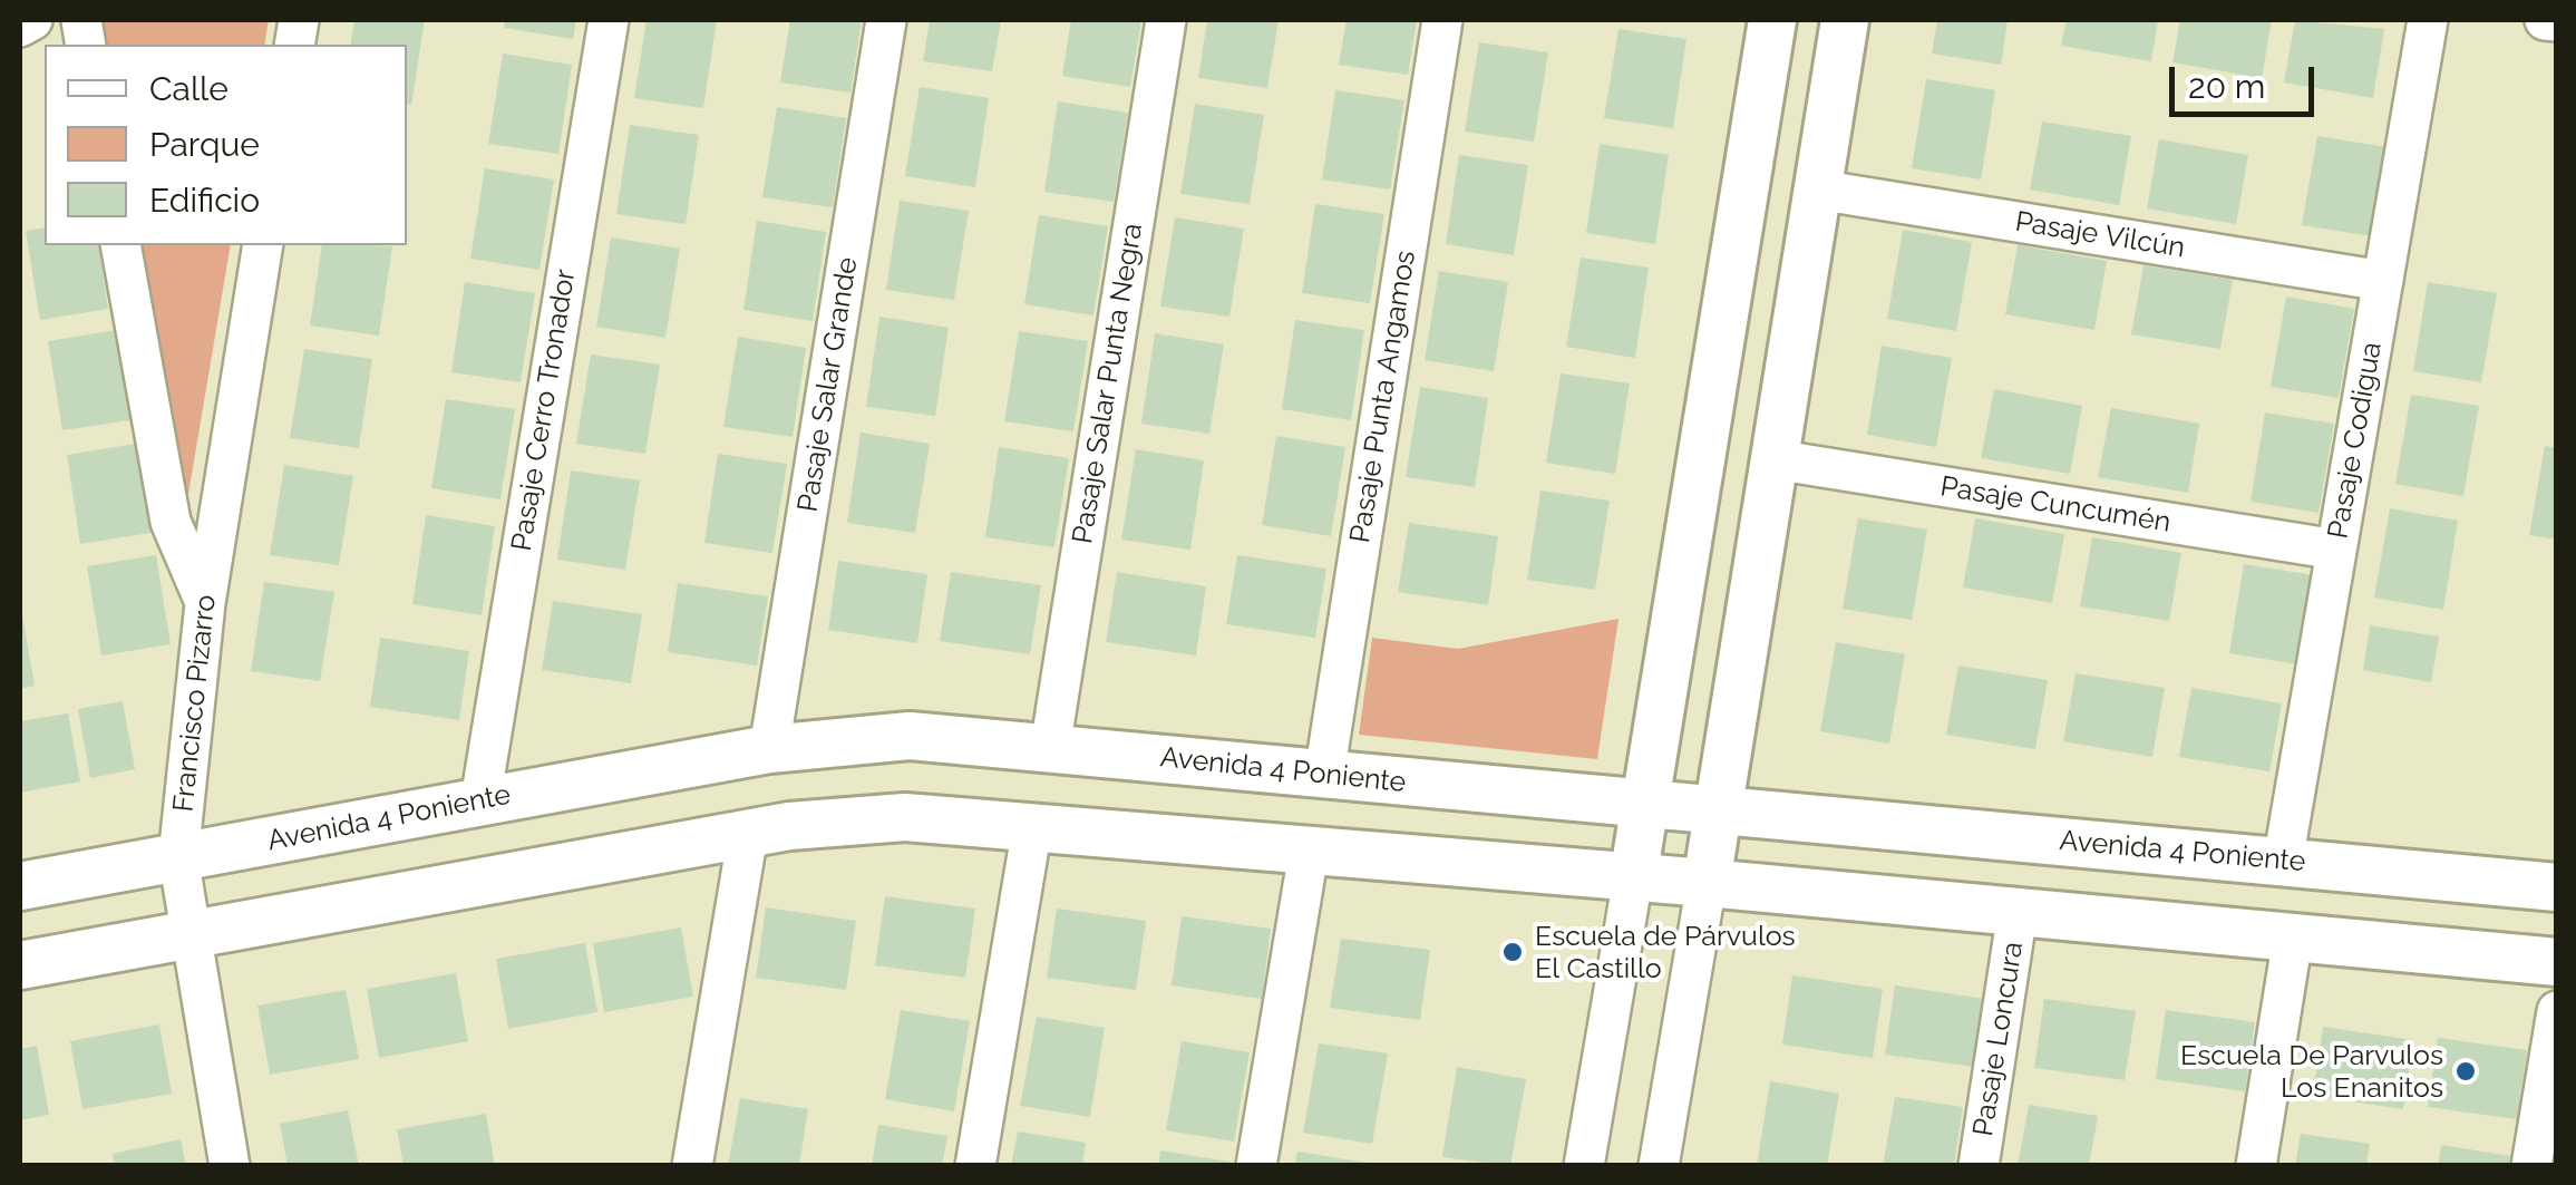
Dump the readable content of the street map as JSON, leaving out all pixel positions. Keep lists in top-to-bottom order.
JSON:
{
  "streets": {
    "street": [
      "Pasaje Vilcún",
      "Pasaje Salar Punta Negra",
      "Pasaje Salar Grande",
      "Pasaje Punta Angamos",
      "Pasaje Cerro Tronador",
      "Pasaje Codigua",
      "Pasaje Cuncumén",
      "Francisco Pizarro",
      "Avenida 4 Poniente",
      "Pasaje Loncura"
    ]
  },
  "crossings": [
    ["Pasaje Vilcún", "Pasaje Codigua"],
    ["Pasaje Salar Punta Negra", "Avenida 4 Poniente"],
    ["Pasaje Salar Grande", "Avenida 4 Poniente"],
    ["Pasaje Punta Angamos", "Avenida 4 Poniente"],
    ["Pasaje Cerro Tronador", "Avenida 4 Poniente"],
    ["Pasaje Codigua", "Pasaje Cuncumén"],
    ["Pasaje Codigua", "Avenida 4 Poniente"],
    ["Francisco Pizarro", "Avenida 4 Poniente"]
  ],
  "places": ["Escuela de Párvulos El Castillo", "Escuela De Parvulos Los Enanitos"],
  "legend": ["Calle", "Parque", "Edificio"],
  "scale_bar": "20 m"
}
